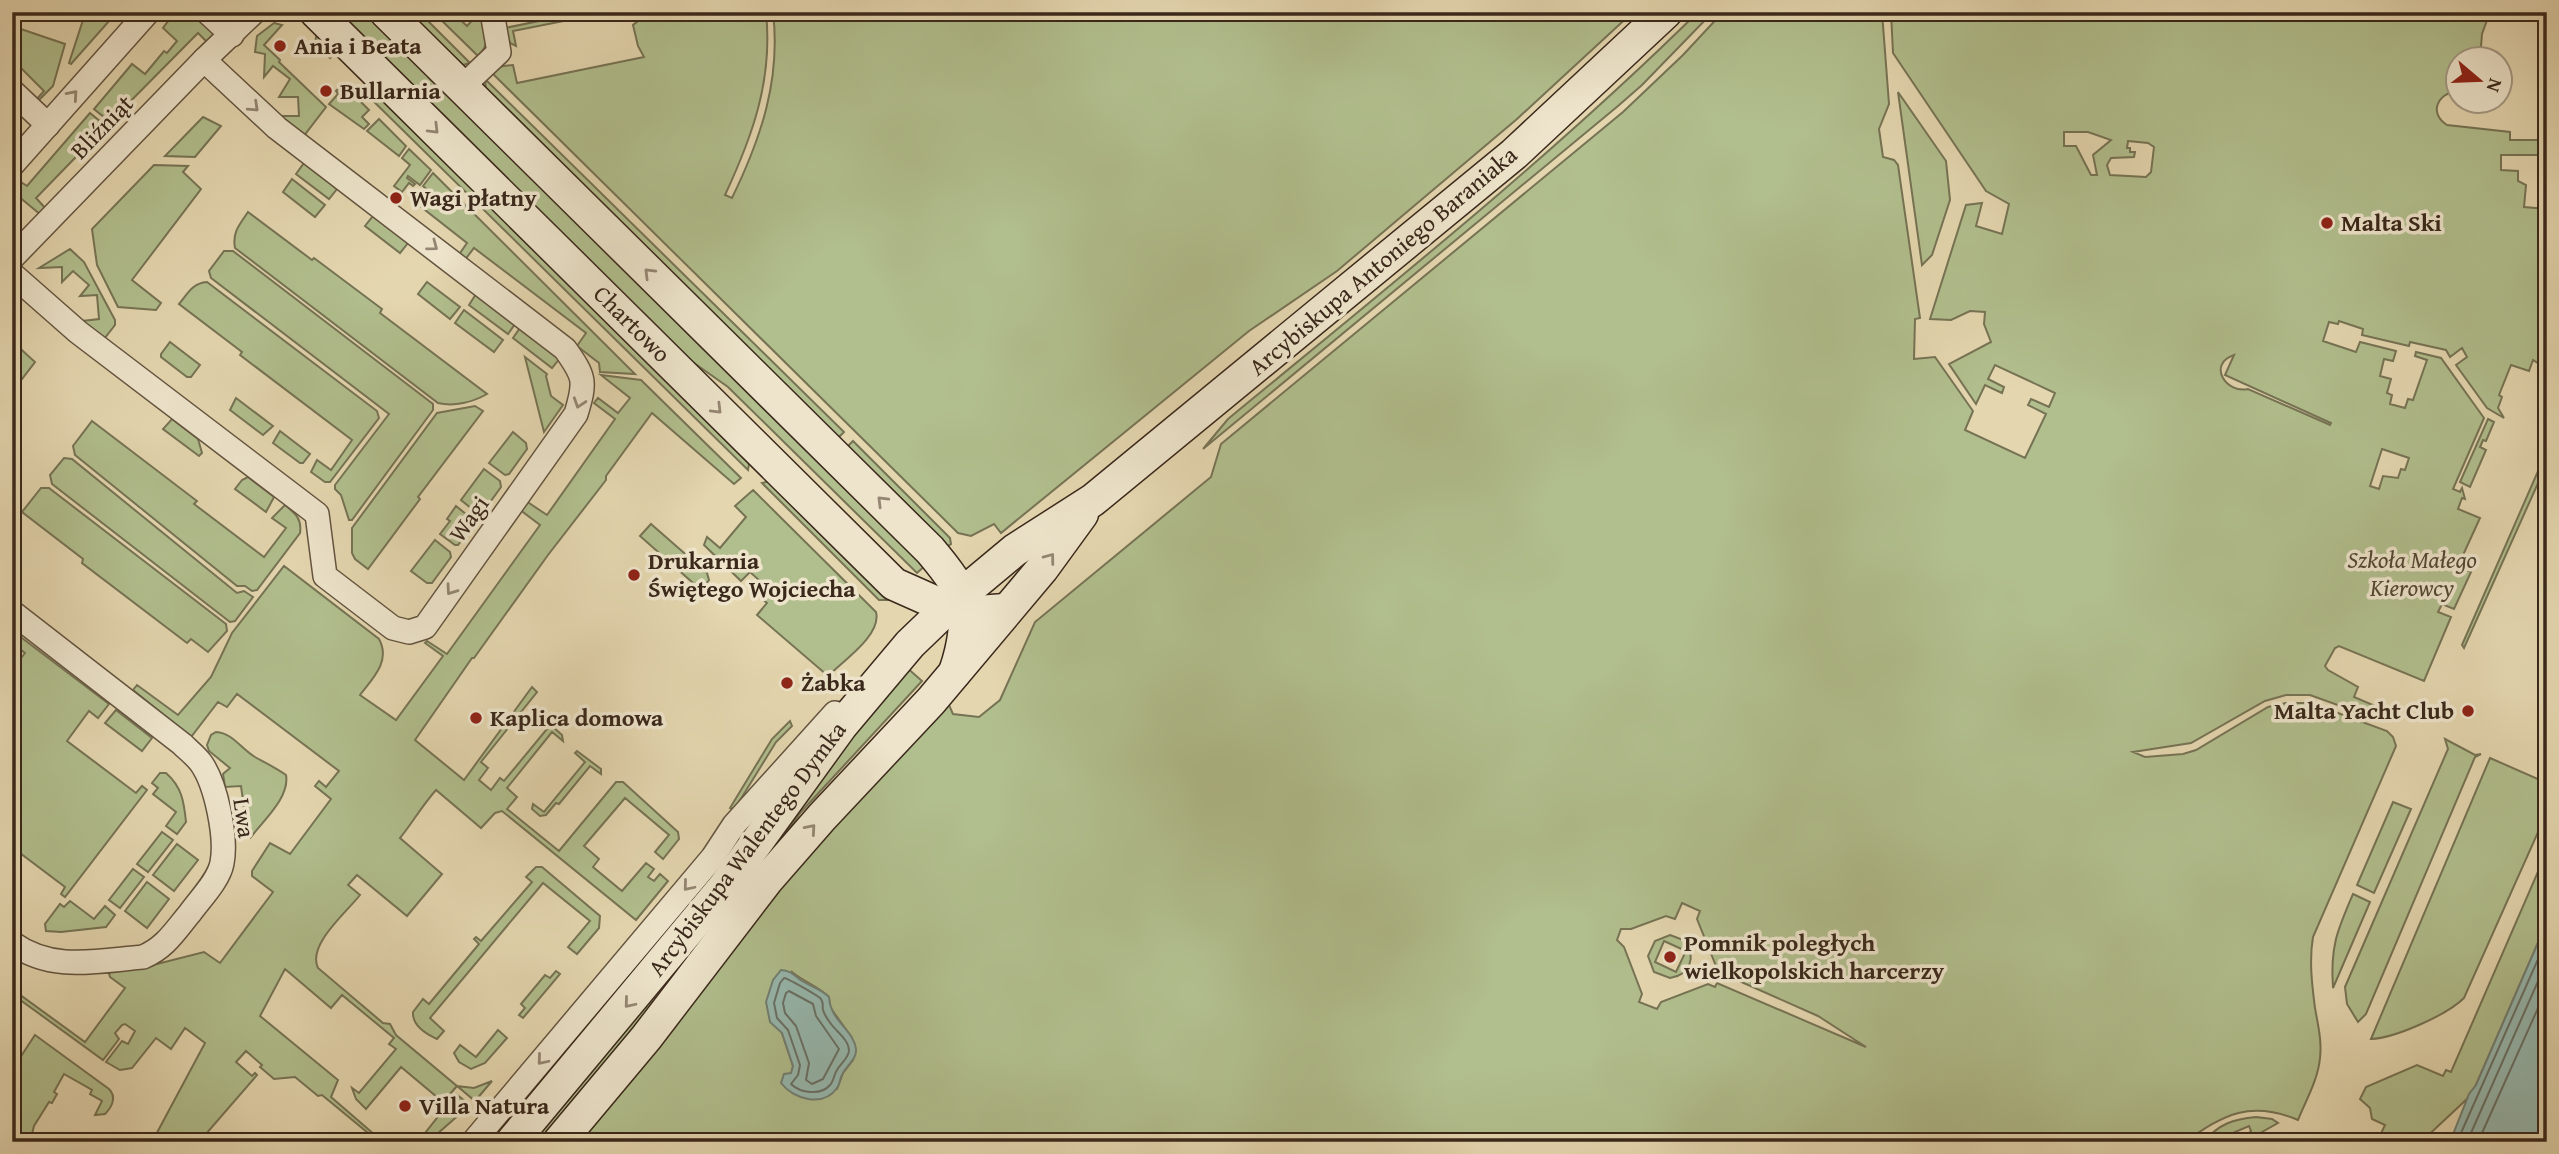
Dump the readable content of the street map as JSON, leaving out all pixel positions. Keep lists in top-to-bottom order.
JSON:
{
  "streets": {
    "street": [
      "Bliźniąt",
      "Arcybiskupa Antoniego Baraniaka",
      "Chartowo",
      "Wagi",
      "Lwa",
      "Arcybiskupa Walentego Dymka"
    ]
  },
  "crossings": [
    ["Bliźniąt", "Wagi"],
    ["Arcybiskupa Antoniego Baraniaka", "Chartowo"],
    ["Arcybiskupa Antoniego Baraniaka", "Arcybiskupa Walentego Dymka"],
    ["Chartowo", "Arcybiskupa Walentego Dymka"]
  ],
  "parks": ["Szkoła Małego Kierowcy"],
  "places": [
    "Ania i Beata",
    "Bullarnia",
    "Wagi płatny",
    "Malta Ski",
    "Drukarnia Świętego Wojciecha",
    "Żabka",
    "Malta Yacht Club",
    "Kaplica domowa",
    "Pomnik poległych wielkopolskich harcerzy",
    "Villa Natura"
  ],
  "north": "right"
}
